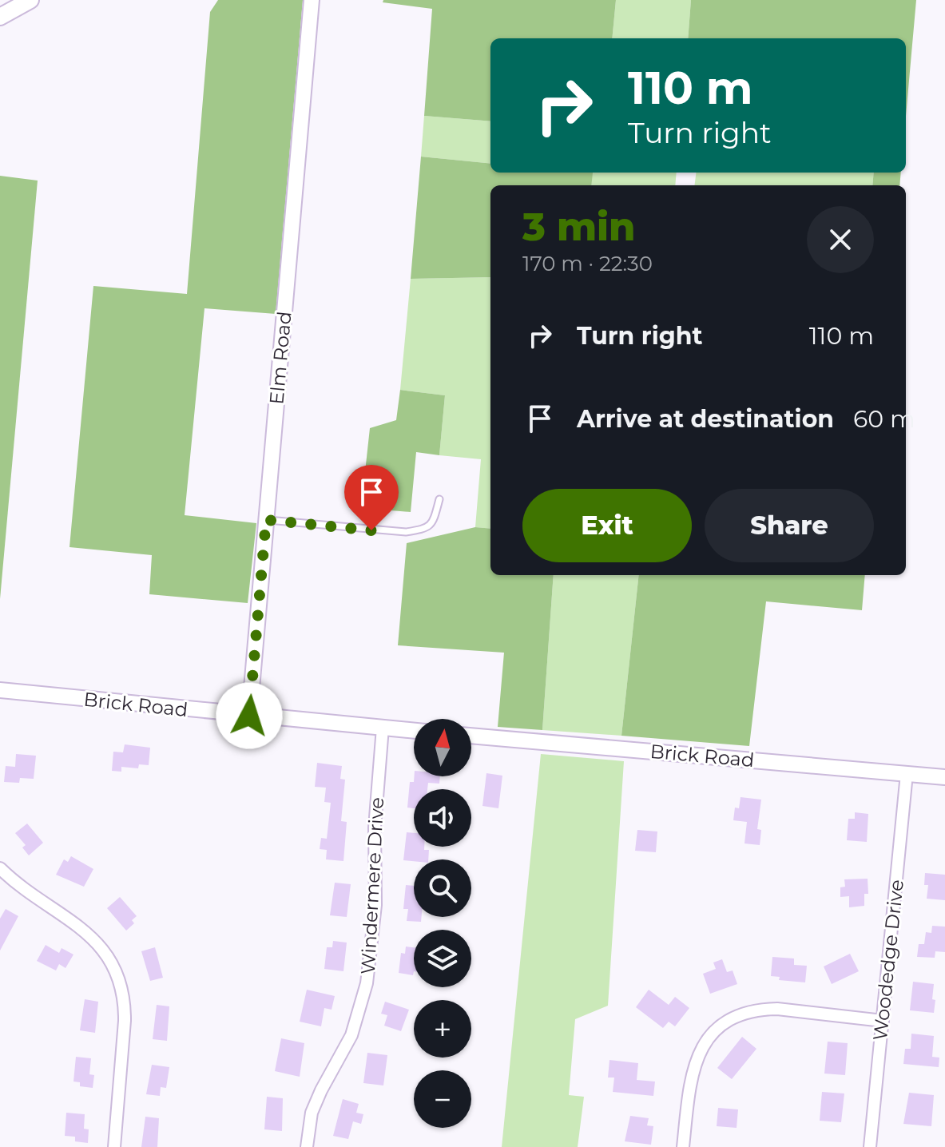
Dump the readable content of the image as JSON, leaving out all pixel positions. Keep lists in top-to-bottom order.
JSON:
{
  "streets": {
    "street": [
      "Elm Road",
      "Brick Road",
      "Windermere Drive",
      "Woodedge Drive"
    ]
  },
  "crossings": [
    ["Elm Road", "Brick Road"],
    ["Brick Road", "Windermere Drive"],
    ["Brick Road", "Woodedge Drive"]
  ],
  "north": "top",
  "page": {
    "turn": ["110 m", "Turn right"],
    "heading": ["3 min", "170 m · 22:30"],
    "list": [
      {
        "name": "Turn right",
        "value": "110 m"
      },
      {
        "name": "Arrive at destination",
        "value": "60 m"
      }
    ],
    "buttons": ["Exit", "Share"],
    "map_buttons": ["+", "−"]
  }
}
